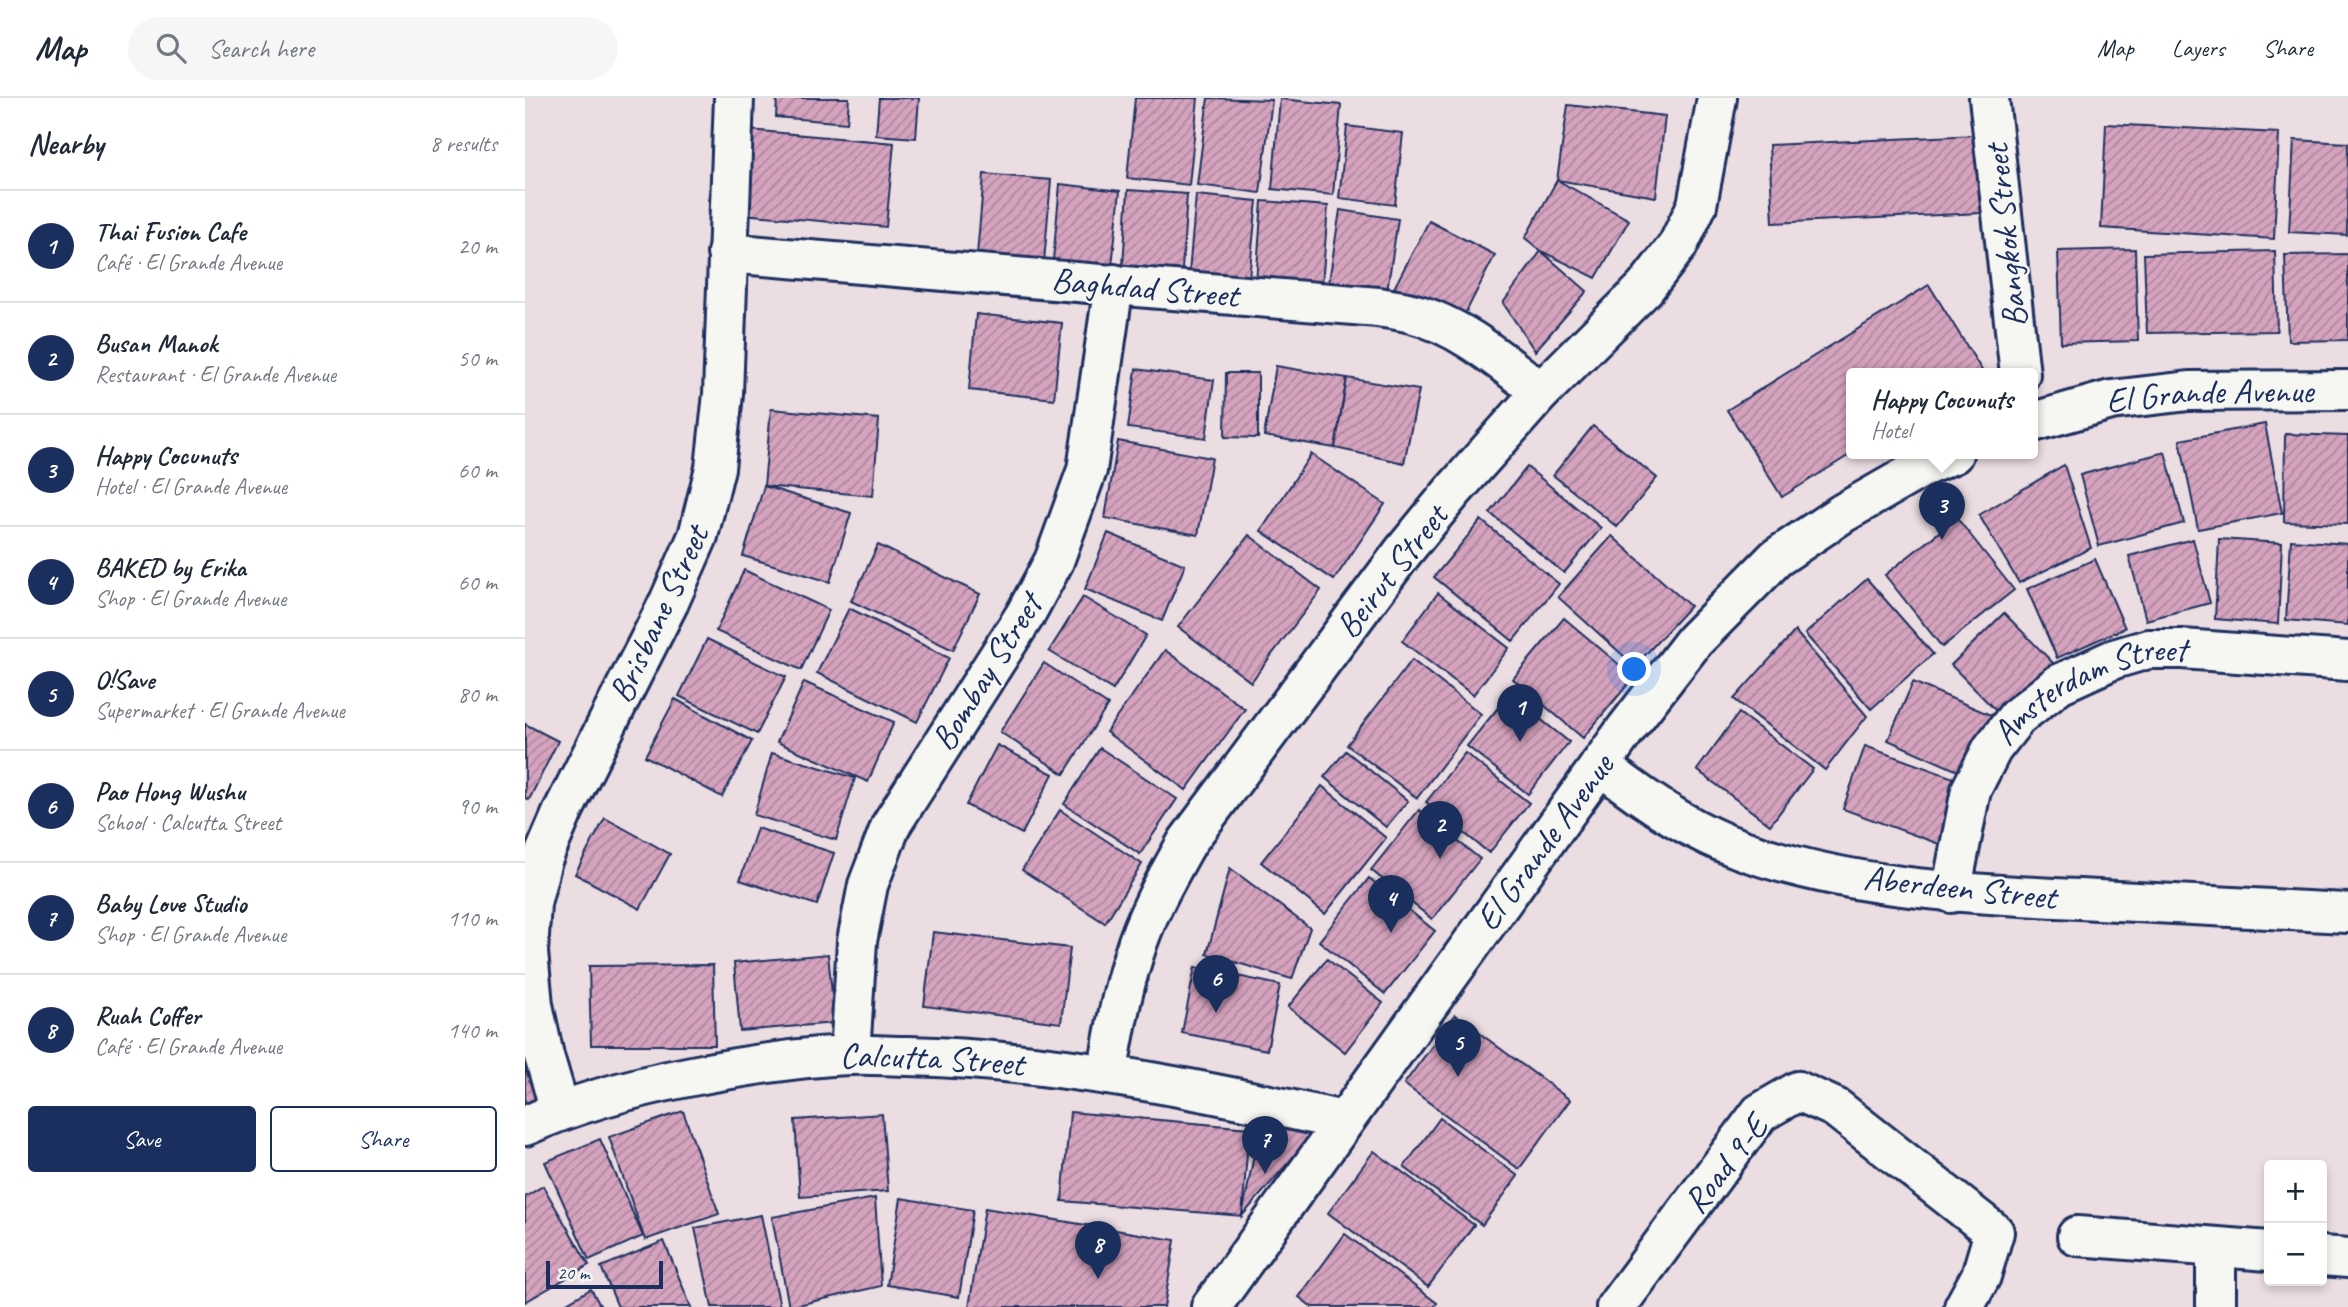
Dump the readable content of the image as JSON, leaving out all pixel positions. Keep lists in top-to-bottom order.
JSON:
{
  "streets": {
    "street": [
      "Bangkok Street",
      "Baghdad Street",
      "El Grande Avenue",
      "Beirut Street",
      "Brisbane Street",
      "Bombay Street",
      "Amsterdam Street",
      "Aberdeen Street",
      "Calcutta Street",
      "Road 9-E"
    ]
  },
  "crossings": [
    ["Baghdad Street", "Beirut Street"],
    ["Baghdad Street", "Brisbane Street"],
    ["Baghdad Street", "Bombay Street"],
    ["El Grande Avenue", "Aberdeen Street"],
    ["El Grande Avenue", "Calcutta Street"],
    ["Beirut Street", "Calcutta Street"],
    ["Brisbane Street", "Calcutta Street"],
    ["Bombay Street", "Calcutta Street"],
    ["Amsterdam Street", "Aberdeen Street"]
  ],
  "scale_bar": "20 m",
  "page": {
    "header": "Map",
    "search": "Search here",
    "nav": ["Map", "Layers", "Share"],
    "heading": ["Nearby", "8 results"],
    "list": [
      {
        "mark": "1",
        "name": "Thai Fusion Cafe",
        "note": "Café · El Grande Avenue",
        "value": "20 m"
      },
      {
        "mark": "2",
        "name": "Busan Manok",
        "note": "Restaurant · El Grande Avenue",
        "value": "50 m"
      },
      {
        "mark": "3",
        "name": "Happy Cocunuts",
        "note": "Hotel · El Grande Avenue",
        "value": "60 m"
      },
      {
        "mark": "4",
        "name": "BAKED by Erika",
        "note": "Shop · El Grande Avenue",
        "value": "60 m"
      },
      {
        "mark": "5",
        "name": "O!Save",
        "note": "Supermarket · El Grande Avenue",
        "value": "80 m"
      },
      {
        "mark": "6",
        "name": "Pao Hong Wushu",
        "note": "School · Calcutta Street",
        "value": "90 m"
      },
      {
        "mark": "7",
        "name": "Baby Love Studio",
        "note": "Shop · El Grande Avenue",
        "value": "110 m"
      },
      {
        "mark": "8",
        "name": "Ruah Coffer",
        "note": "Café · El Grande Avenue",
        "value": "140 m"
      }
    ],
    "popup": ["Happy Cocunuts", "Hotel"],
    "pins": [
      "3",
      "1",
      "2",
      "4",
      "6",
      "5",
      "7",
      "8"
    ],
    "buttons": ["Save", "Share"],
    "map_buttons": ["+", "−"],
    "scale": "20 m"
  }
}
